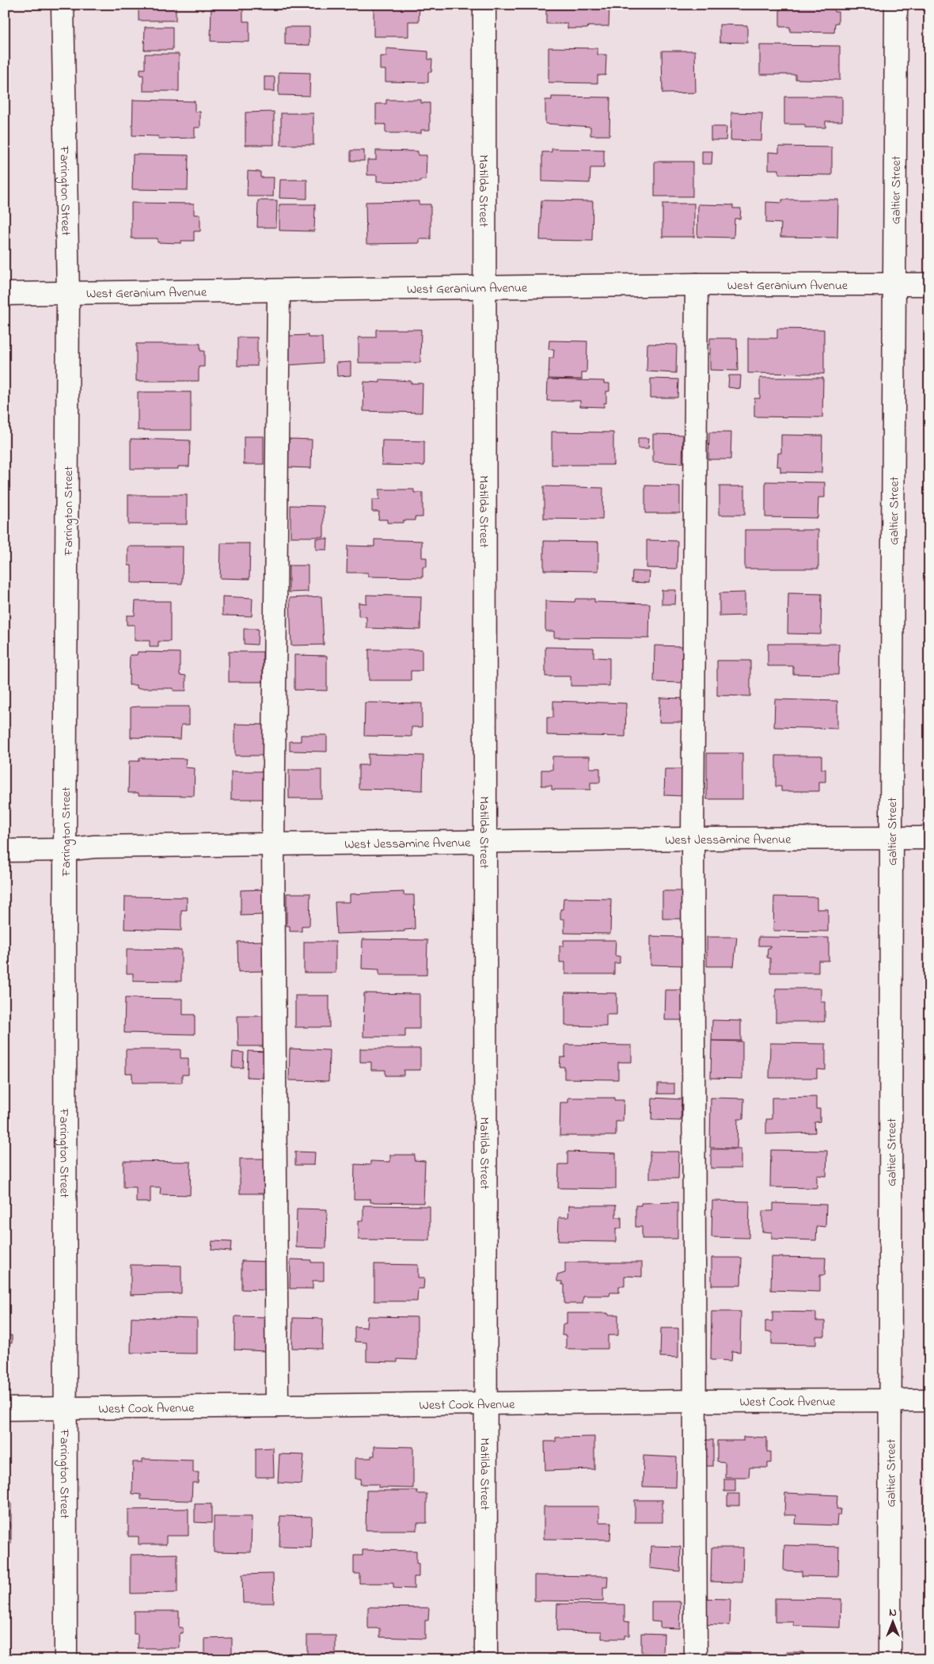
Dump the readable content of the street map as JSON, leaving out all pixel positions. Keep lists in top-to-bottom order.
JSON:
{
  "streets": {
    "street": [
      "Farrington Street",
      "Matilda Street",
      "Galtier Street",
      "West Geranium Avenue",
      "West Jessamine Avenue",
      "West Cook Avenue"
    ]
  },
  "crossings": [
    ["Farrington Street", "West Geranium Avenue"],
    ["Farrington Street", "West Jessamine Avenue"],
    ["Farrington Street", "West Cook Avenue"],
    ["Matilda Street", "West Geranium Avenue"],
    ["Matilda Street", "West Jessamine Avenue"],
    ["Matilda Street", "West Cook Avenue"],
    ["Galtier Street", "West Geranium Avenue"],
    ["Galtier Street", "West Jessamine Avenue"],
    ["Galtier Street", "West Cook Avenue"]
  ],
  "north": "top"
}
